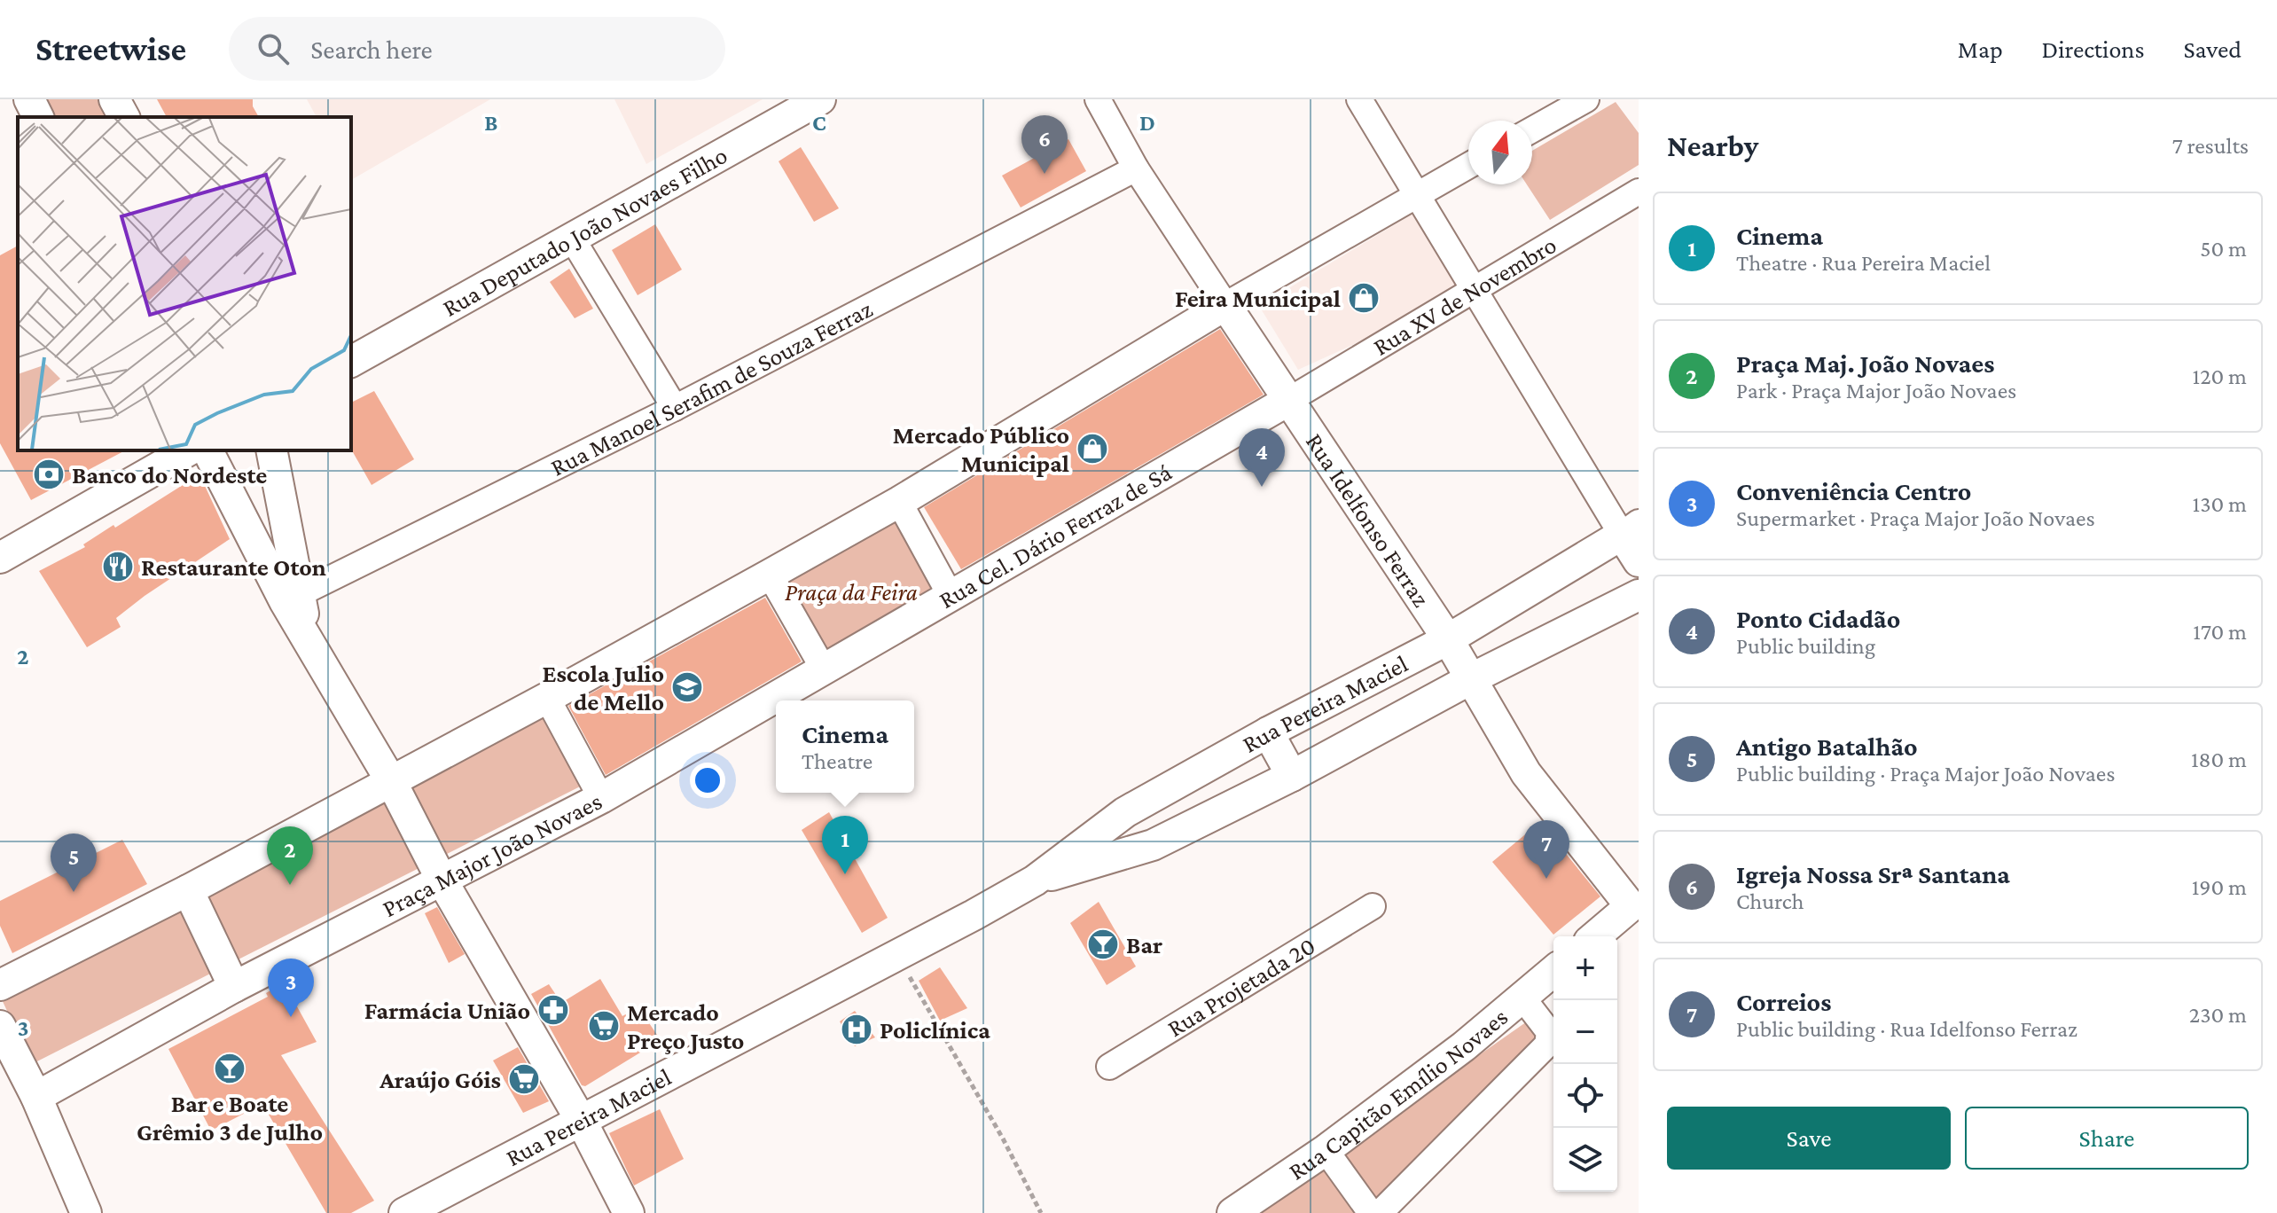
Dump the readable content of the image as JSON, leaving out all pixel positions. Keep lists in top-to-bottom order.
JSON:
{
  "streets": {
    "street": [
      "Rua Deputado João Novaes Filho",
      "Rua XV de Novembro",
      "Rua Manoel Serafim de Souza Ferraz",
      "Rua Idelfonso Ferraz",
      "Rua Cel. Dário Ferraz de Sá",
      "Rua Pereira Maciel",
      "Praça Major João Novaes",
      "Rua Projetada 20",
      "Rua Capitão Emílio Novaes"
    ]
  },
  "crossings": [
    ["Rua XV de Novembro", "Rua Idelfonso Ferraz"],
    ["Rua XV de Novembro", "Rua Cel. Dário Ferraz de Sá"],
    ["Rua Idelfonso Ferraz", "Rua Cel. Dário Ferraz de Sá"],
    ["Rua Idelfonso Ferraz", "Rua Pereira Maciel"],
    ["Rua Cel. Dário Ferraz de Sá", "Praça Major João Novaes"]
  ],
  "parks": ["Praça da Feira"],
  "places": {
    "shop": ["Feira Municipal", "Mercado Público Municipal"],
    "bank": ["Banco do Nordeste"],
    "restaurant": ["Restaurante Oton"],
    "school or university": ["Escola Julio de Mello"],
    "bar": ["Bar", "Bar e Boate Grêmio 3 de Julho"],
    "pharmacy": ["Farmácia União"],
    "supermarket": ["Mercado Preço Justo", "Araújo Góis"],
    "hospital": ["Policlínica"]
  },
  "north": "top",
  "page": {
    "header": "Streetwise",
    "search": "Search here",
    "nav": ["Map", "Directions", "Saved"],
    "heading": ["Nearby", "7 results"],
    "pins": [
      "6",
      "4",
      "1",
      "7",
      "2",
      "5",
      "3"
    ],
    "list": [
      {
        "mark": "1",
        "name": "Cinema",
        "note": "Theatre · Rua Pereira Maciel",
        "value": "50 m"
      },
      {
        "mark": "2",
        "name": "Praça Maj. João Novaes",
        "note": "Park · Praça Major João Novaes",
        "value": "120 m"
      },
      {
        "mark": "3",
        "name": "Conveniência Centro",
        "note": "Supermarket · Praça Major João Novaes",
        "value": "130 m"
      },
      {
        "mark": "4",
        "name": "Ponto Cidadão",
        "note": "Public building",
        "value": "170 m"
      },
      {
        "mark": "5",
        "name": "Antigo Batalhão",
        "note": "Public building · Praça Major João Novaes",
        "value": "180 m"
      },
      {
        "mark": "6",
        "name": "Igreja Nossa Srª Santana",
        "note": "Church",
        "value": "190 m"
      },
      {
        "mark": "7",
        "name": "Correios",
        "note": "Public building · Rua Idelfonso Ferraz",
        "value": "230 m"
      }
    ],
    "popup": ["Cinema", "Theatre"],
    "map_buttons": ["+", "−"],
    "buttons": ["Save", "Share"]
  },
  "grid": {
    "columns": ["B", "C", "D"],
    "rows": ["2", "3"]
  }
}
